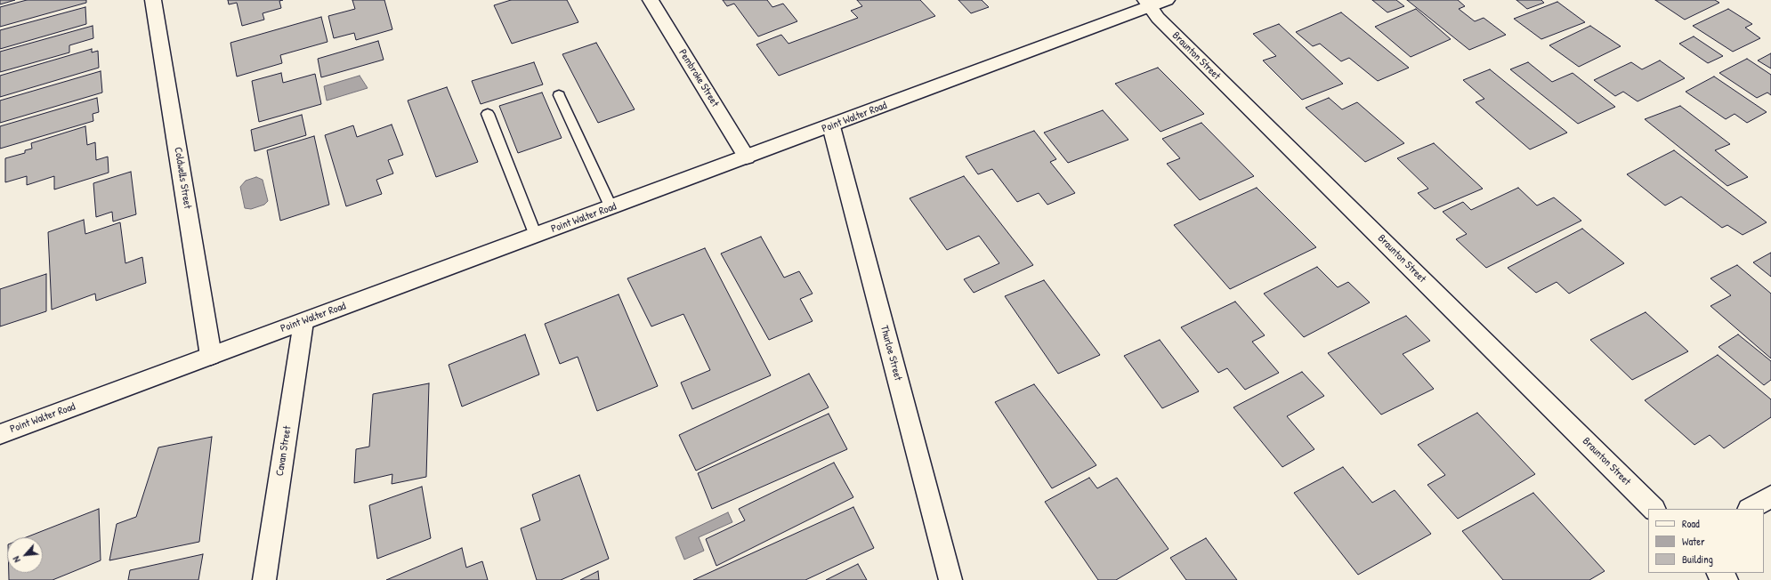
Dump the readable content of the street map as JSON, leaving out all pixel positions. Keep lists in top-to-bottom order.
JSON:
{
  "streets": {
    "street": [
      "Braunton Street",
      "Pembroke Street",
      "Point Walter Road",
      "Coldwells Street",
      "Thurloe Street",
      "Cavan Street"
    ]
  },
  "crossings": [
    ["Braunton Street", "Point Walter Road"],
    ["Pembroke Street", "Point Walter Road"],
    ["Point Walter Road", "Coldwells Street"],
    ["Point Walter Road", "Thurloe Street"],
    ["Point Walter Road", "Cavan Street"]
  ],
  "legend": ["Road", "Water", "Building"],
  "north": "bottom left"
}
